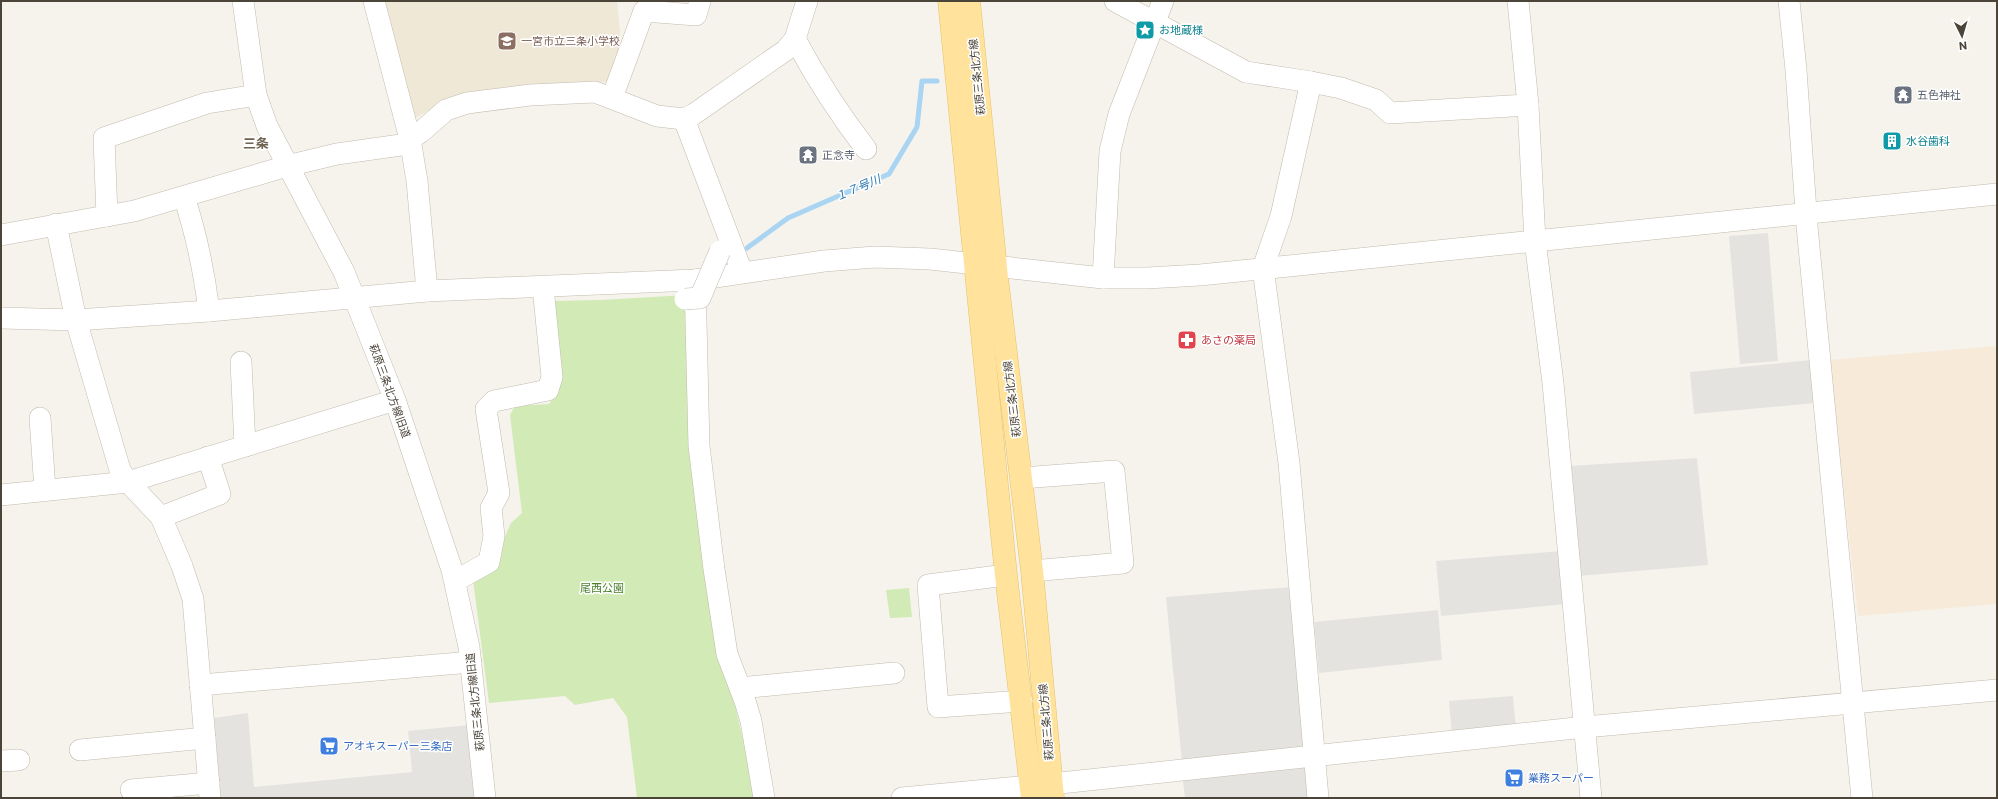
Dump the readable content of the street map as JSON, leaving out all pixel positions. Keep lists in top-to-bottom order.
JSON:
{
  "streets": {
    "main road": ["萩原三条北方線"],
    "street": ["萩原三条北方線旧道"]
  },
  "districts": ["三条"],
  "water": ["１７号川"],
  "parks": ["尾西公園"],
  "places": {
    "place": ["お地蔵様"],
    "school or university": ["一宮市立三条小学校"],
    "temple": ["五色神社", "正念寺"],
    "building": ["水谷歯科"],
    "pharmacy": ["あさの薬局"],
    "supermarket": ["アオキスーパー三条店", "業務スーパー"]
  },
  "north": "bottom"
}
